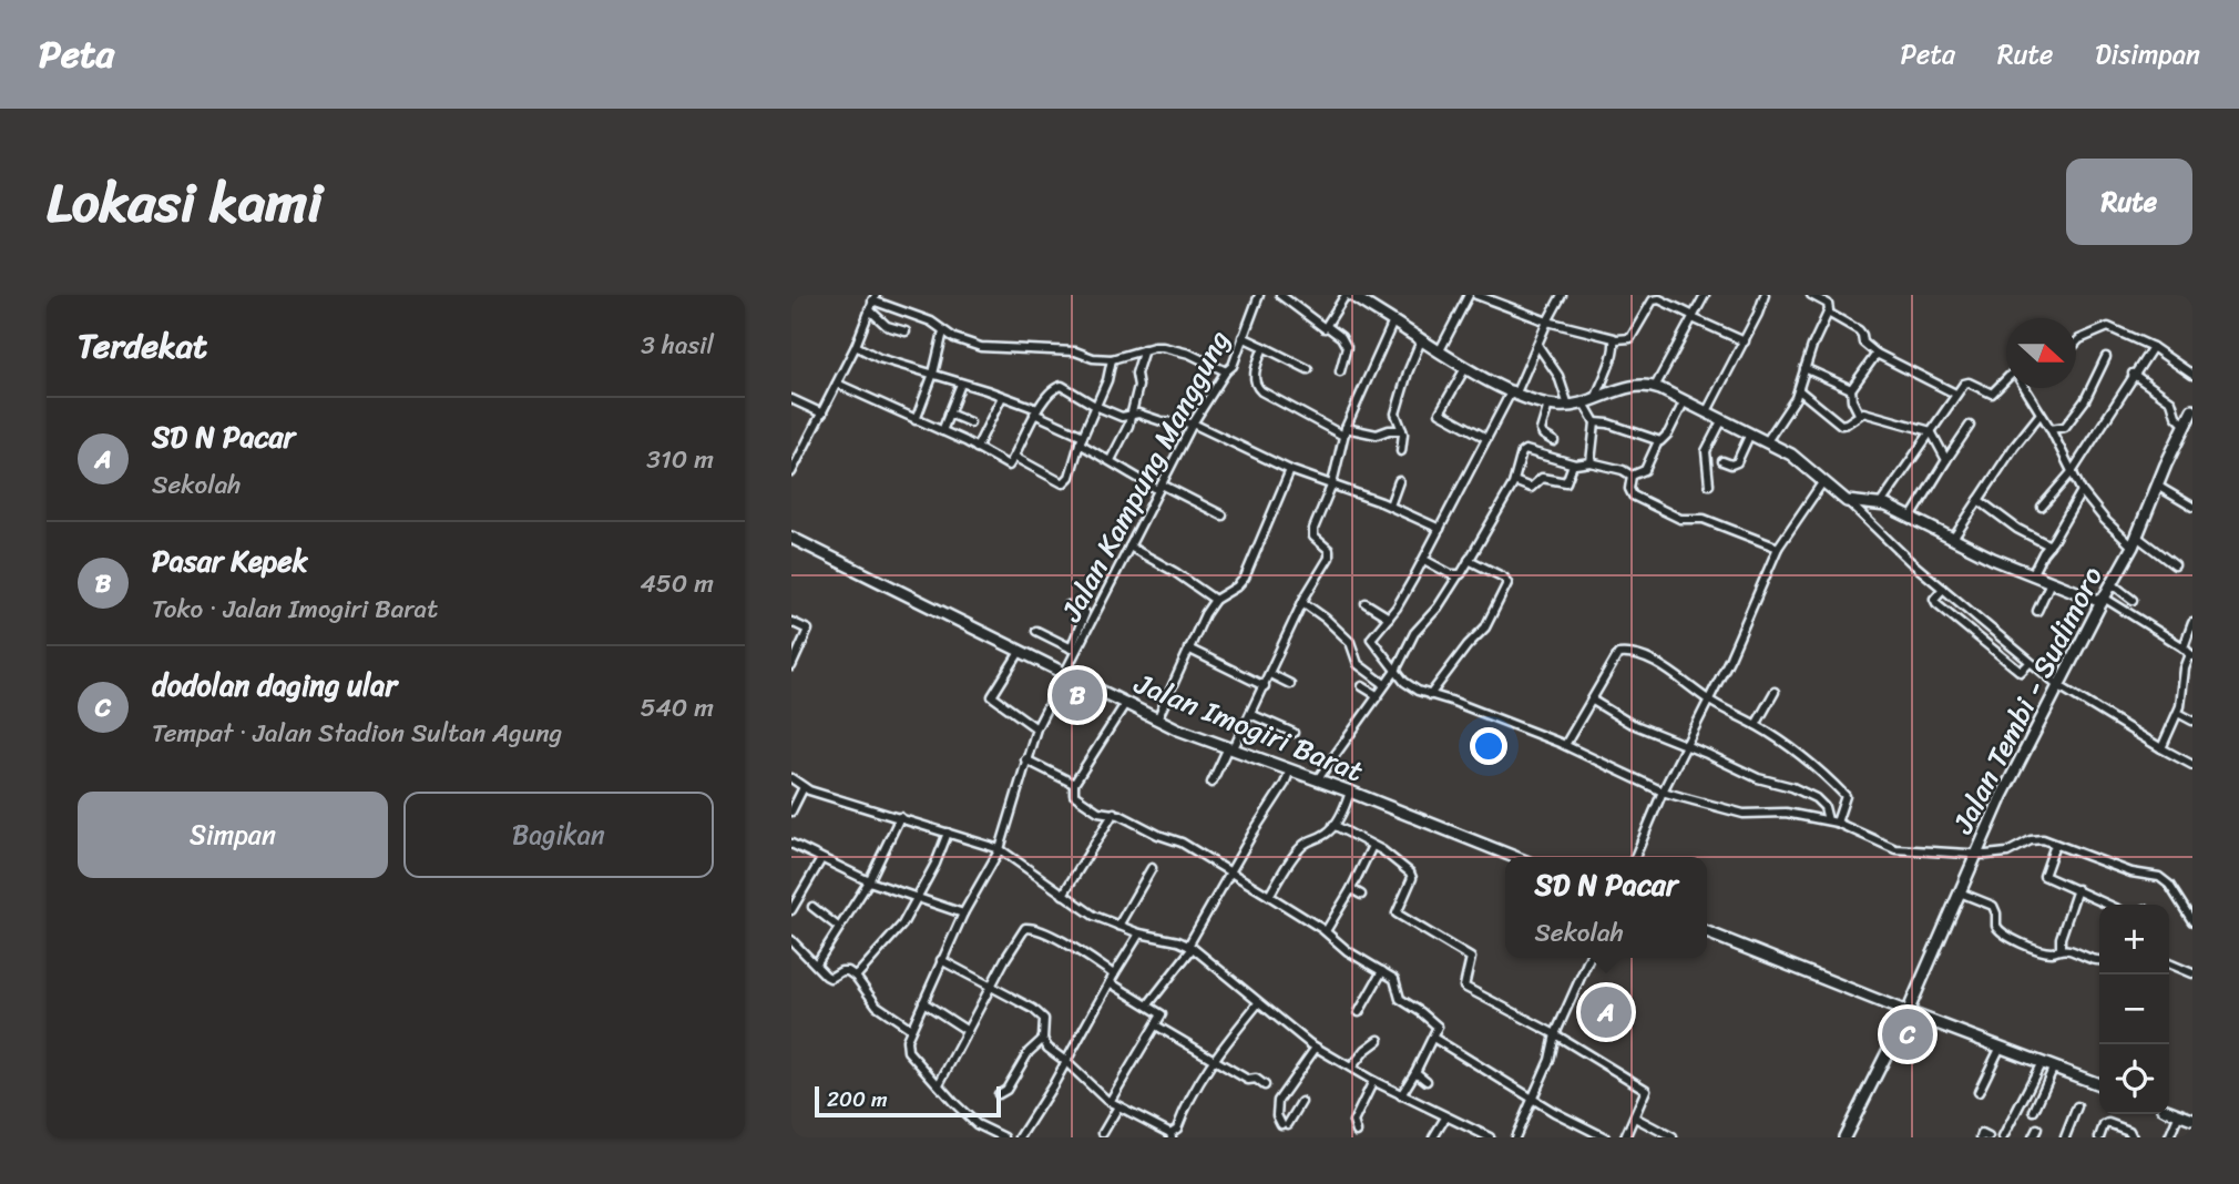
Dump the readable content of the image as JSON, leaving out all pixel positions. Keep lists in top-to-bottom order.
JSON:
{
  "streets": {
    "main road": ["Jalan Tembi - Sudimoro", "Jalan Imogiri Barat"],
    "street": ["Jalan Kampung Manggung"]
  },
  "crossings": [
    ["Jalan Kampung Manggung", "Jalan Imogiri Barat"]
  ],
  "scale_bar": "200 m",
  "north": "right",
  "page": {
    "header": "Peta",
    "nav": ["Peta", "Rute", "Disimpan"],
    "title": "Lokasi kami",
    "buttons": [
      "Rute",
      ["Simpan", "Bagikan"]
    ],
    "heading": ["Terdekat", "3 hasil"],
    "list": [
      {
        "mark": "A",
        "name": "SD N Pacar",
        "note": "Sekolah",
        "value": "310 m"
      },
      {
        "mark": "B",
        "name": "Pasar Kepek",
        "note": "Toko · Jalan Imogiri Barat",
        "value": "450 m"
      },
      {
        "mark": "C",
        "name": "dodolan daging ular",
        "note": "Tempat · Jalan Stadion Sultan Agung",
        "value": "540 m"
      }
    ],
    "pins": ["B", "A", "C"],
    "popup": ["SD N Pacar", "Sekolah"],
    "map_buttons": ["+", "−"],
    "scale": "200 m"
  }
}
